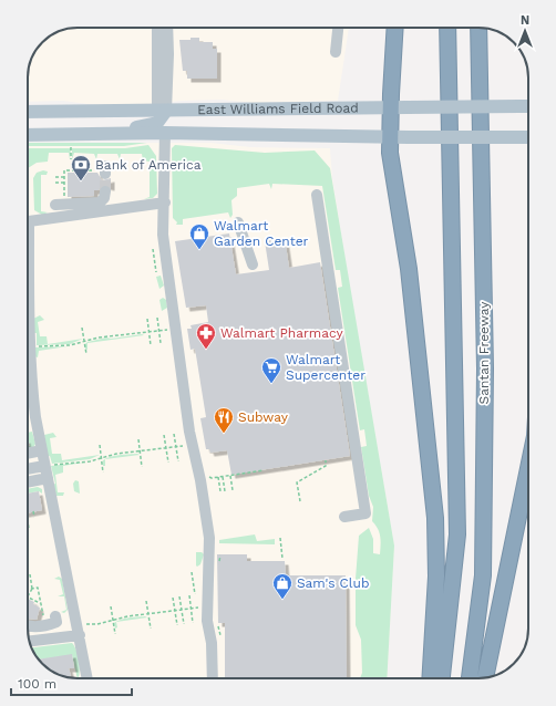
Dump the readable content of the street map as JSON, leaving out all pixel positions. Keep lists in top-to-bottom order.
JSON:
{
  "streets": {
    "highway": ["Santan Freeway"],
    "main road": ["East Williams Field Road"]
  },
  "places": {
    "bank": ["Bank of America"],
    "shop": ["Walmart Garden Center", "Sam's Club"],
    "pharmacy": ["Walmart Pharmacy"],
    "supermarket": ["Walmart Supercenter"],
    "restaurant": ["Subway"]
  },
  "scale_bar": "100 m",
  "north": "top"
}
